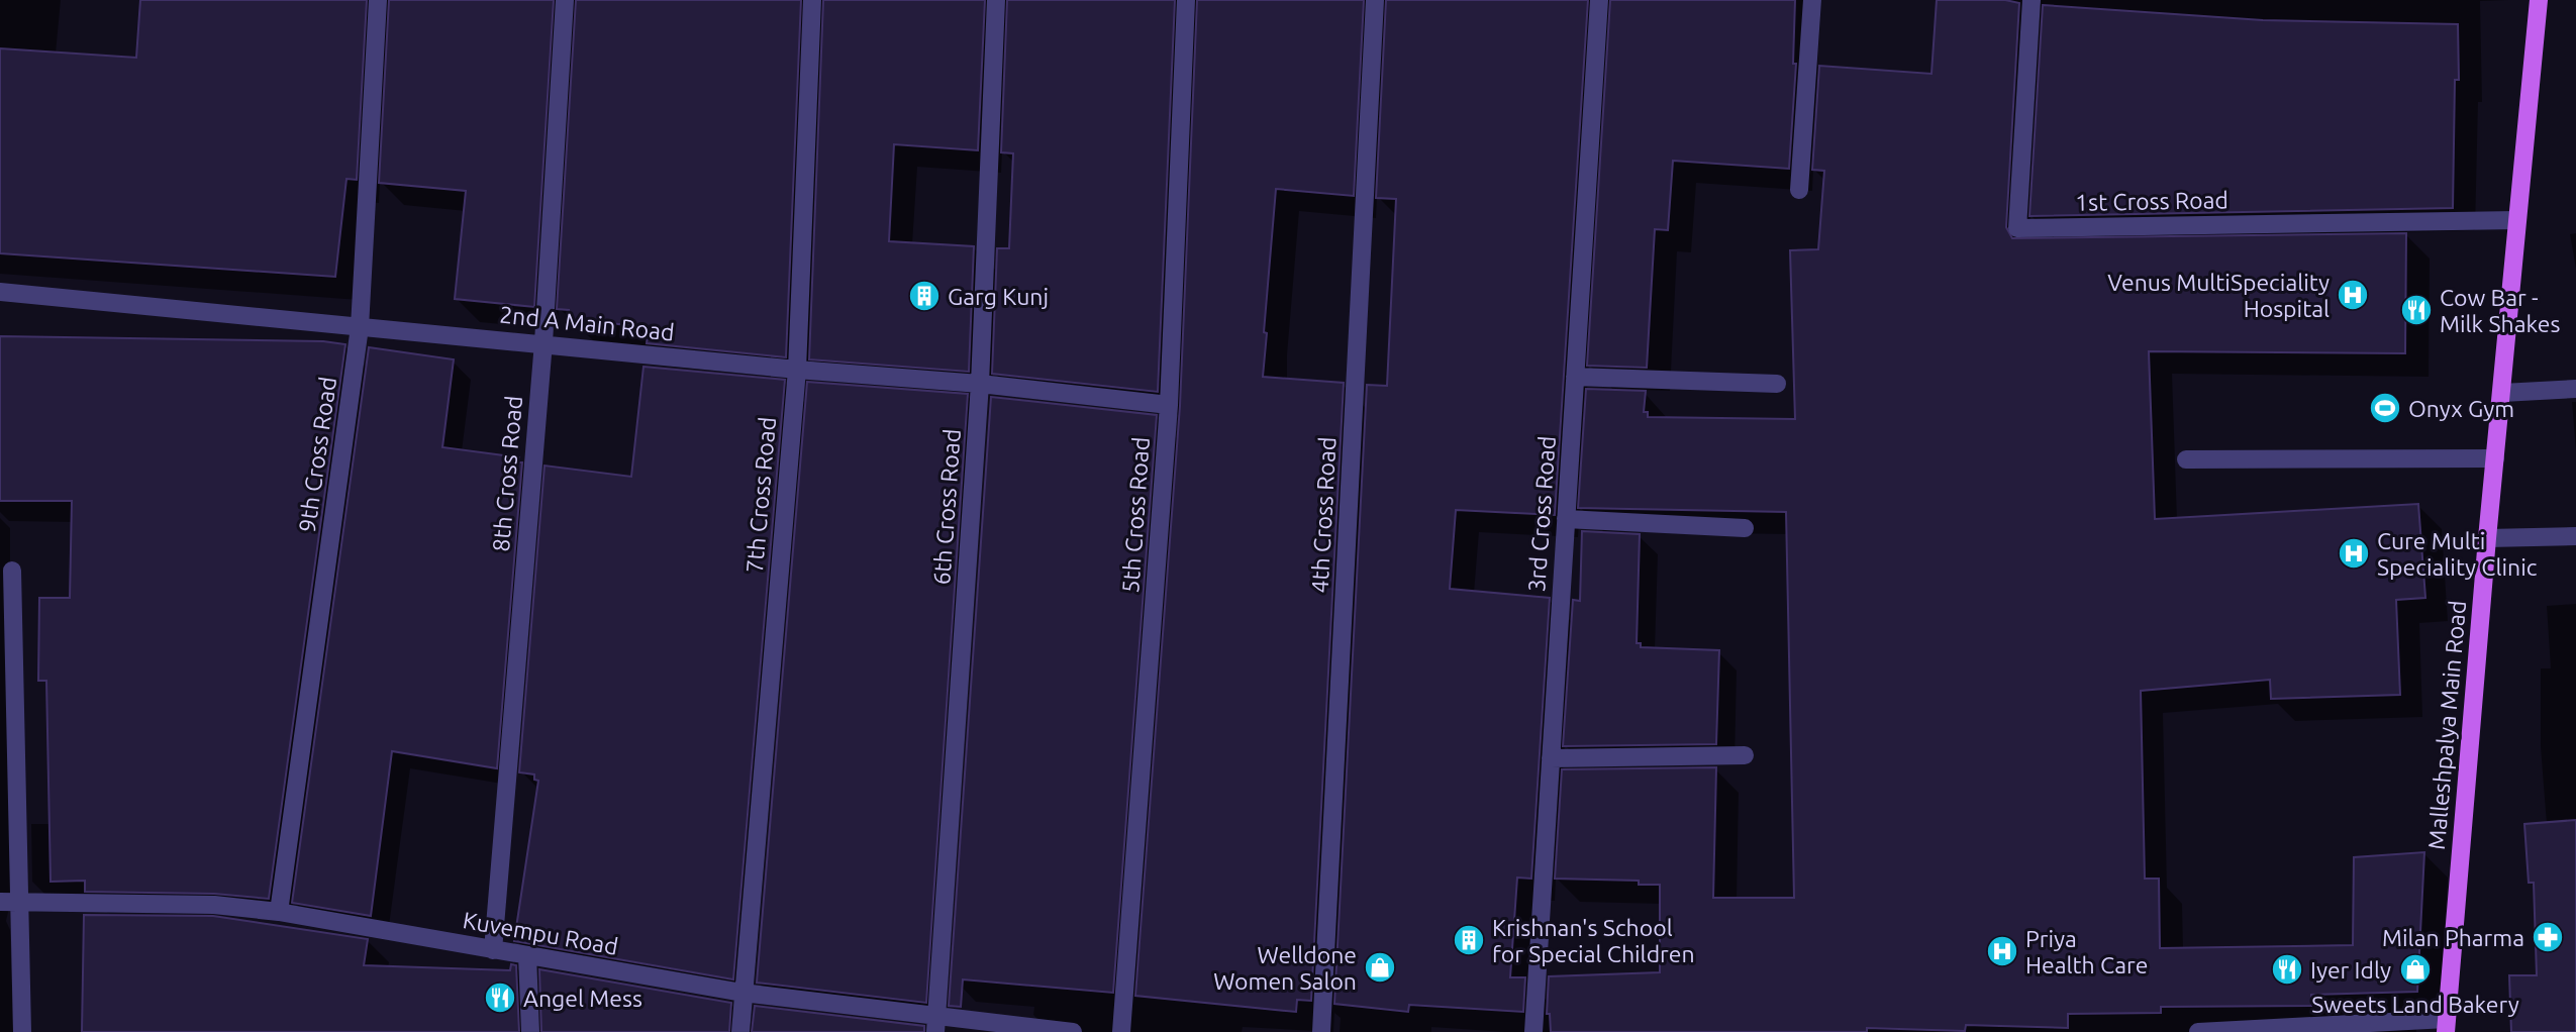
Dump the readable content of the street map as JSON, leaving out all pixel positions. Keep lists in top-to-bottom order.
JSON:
{
  "streets": {
    "main road": ["Malleshpalya Main Road"],
    "street": [
      "1st Cross Road",
      "2nd A Main Road",
      "9th Cross Road",
      "8th Cross Road",
      "7th Cross Road",
      "6th Cross Road",
      "3rd Cross Road",
      "5th Cross Road",
      "4th Cross Road",
      "Kuvempu Road"
    ]
  },
  "crossings": [
    ["1st Cross Road", "Malleshpalya Main Road"],
    ["2nd A Main Road", "9th Cross Road"],
    ["2nd A Main Road", "8th Cross Road"],
    ["2nd A Main Road", "7th Cross Road"],
    ["2nd A Main Road", "6th Cross Road"],
    ["2nd A Main Road", "5th Cross Road"],
    ["9th Cross Road", "Kuvempu Road"],
    ["8th Cross Road", "Kuvempu Road"],
    ["7th Cross Road", "Kuvempu Road"],
    ["6th Cross Road", "Kuvempu Road"]
  ],
  "places": {
    "hospital": ["Venus MultiSpeciality Hospital", "Cure Multi Speciality Clinic", "Priya Health Care"],
    "building": ["Garg Kunj", "Krishnan's School for Special Children"],
    "restaurant": ["Cow Bar - Milk Shakes", "Iyer Idly", "Angel Mess"],
    "sports": ["Onyx Gym"],
    "pharmacy": ["Milan Pharma"],
    "shop": ["Welldone Women Salon", "Sweets Land Bakery"]
  }
}
